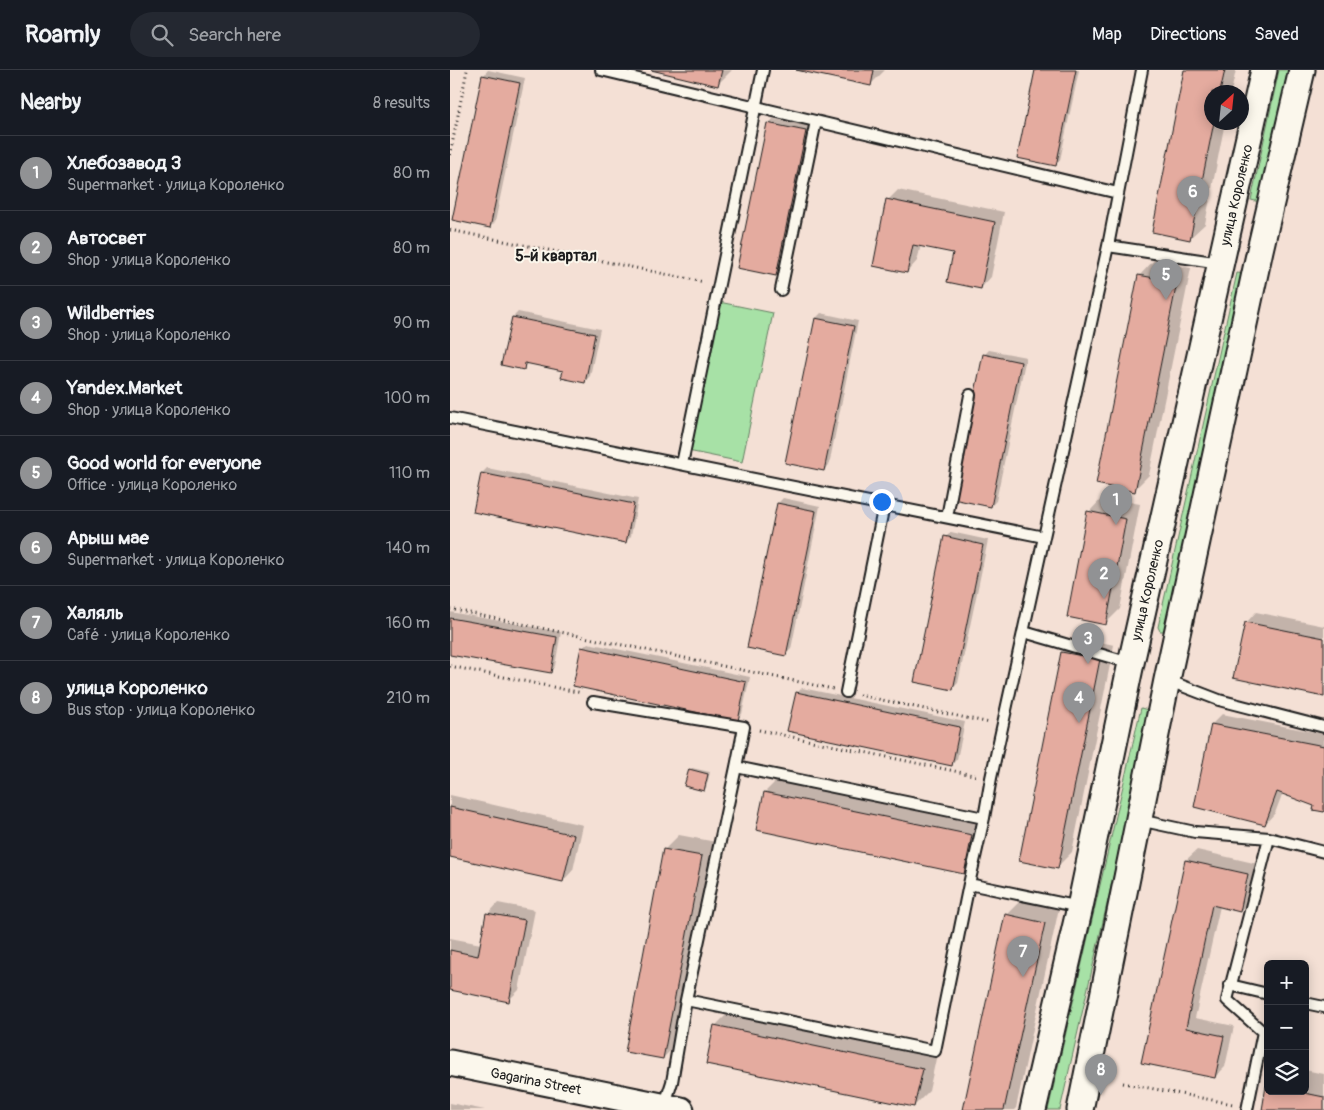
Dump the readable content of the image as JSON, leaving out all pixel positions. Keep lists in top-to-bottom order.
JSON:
{
  "streets": {
    "street": ["улица Короленко", "Gagarina Street"]
  },
  "districts": ["5-й квартал"],
  "north": "top right",
  "page": {
    "header": "Roamly",
    "search": "Search here",
    "nav": ["Map", "Directions", "Saved"],
    "heading": ["Nearby", "8 results"],
    "list": [
      {
        "mark": "1",
        "name": "Хлебозавод 3",
        "note": "Supermarket · улица Короленко",
        "value": "80 m"
      },
      {
        "mark": "2",
        "name": "Автосвет",
        "note": "Shop · улица Короленко",
        "value": "80 m"
      },
      {
        "mark": "3",
        "name": "Wildberries",
        "note": "Shop · улица Короленко",
        "value": "90 m"
      },
      {
        "mark": "4",
        "name": "Yandex.Market",
        "note": "Shop · улица Короленко",
        "value": "100 m"
      },
      {
        "mark": "5",
        "name": "Good world for everyone",
        "note": "Office · улица Короленко",
        "value": "110 m"
      },
      {
        "mark": "6",
        "name": "Арыш мае",
        "note": "Supermarket · улица Короленко",
        "value": "140 m"
      },
      {
        "mark": "7",
        "name": "Халяль",
        "note": "Café · улица Короленко",
        "value": "160 m"
      },
      {
        "mark": "8",
        "name": "улица Короленко",
        "note": "Bus stop · улица Короленко",
        "value": "210 m"
      }
    ],
    "pins": [
      "6",
      "5",
      "1",
      "2",
      "3",
      "4",
      "7",
      "8"
    ],
    "map_buttons": ["+", "−"]
  }
}
